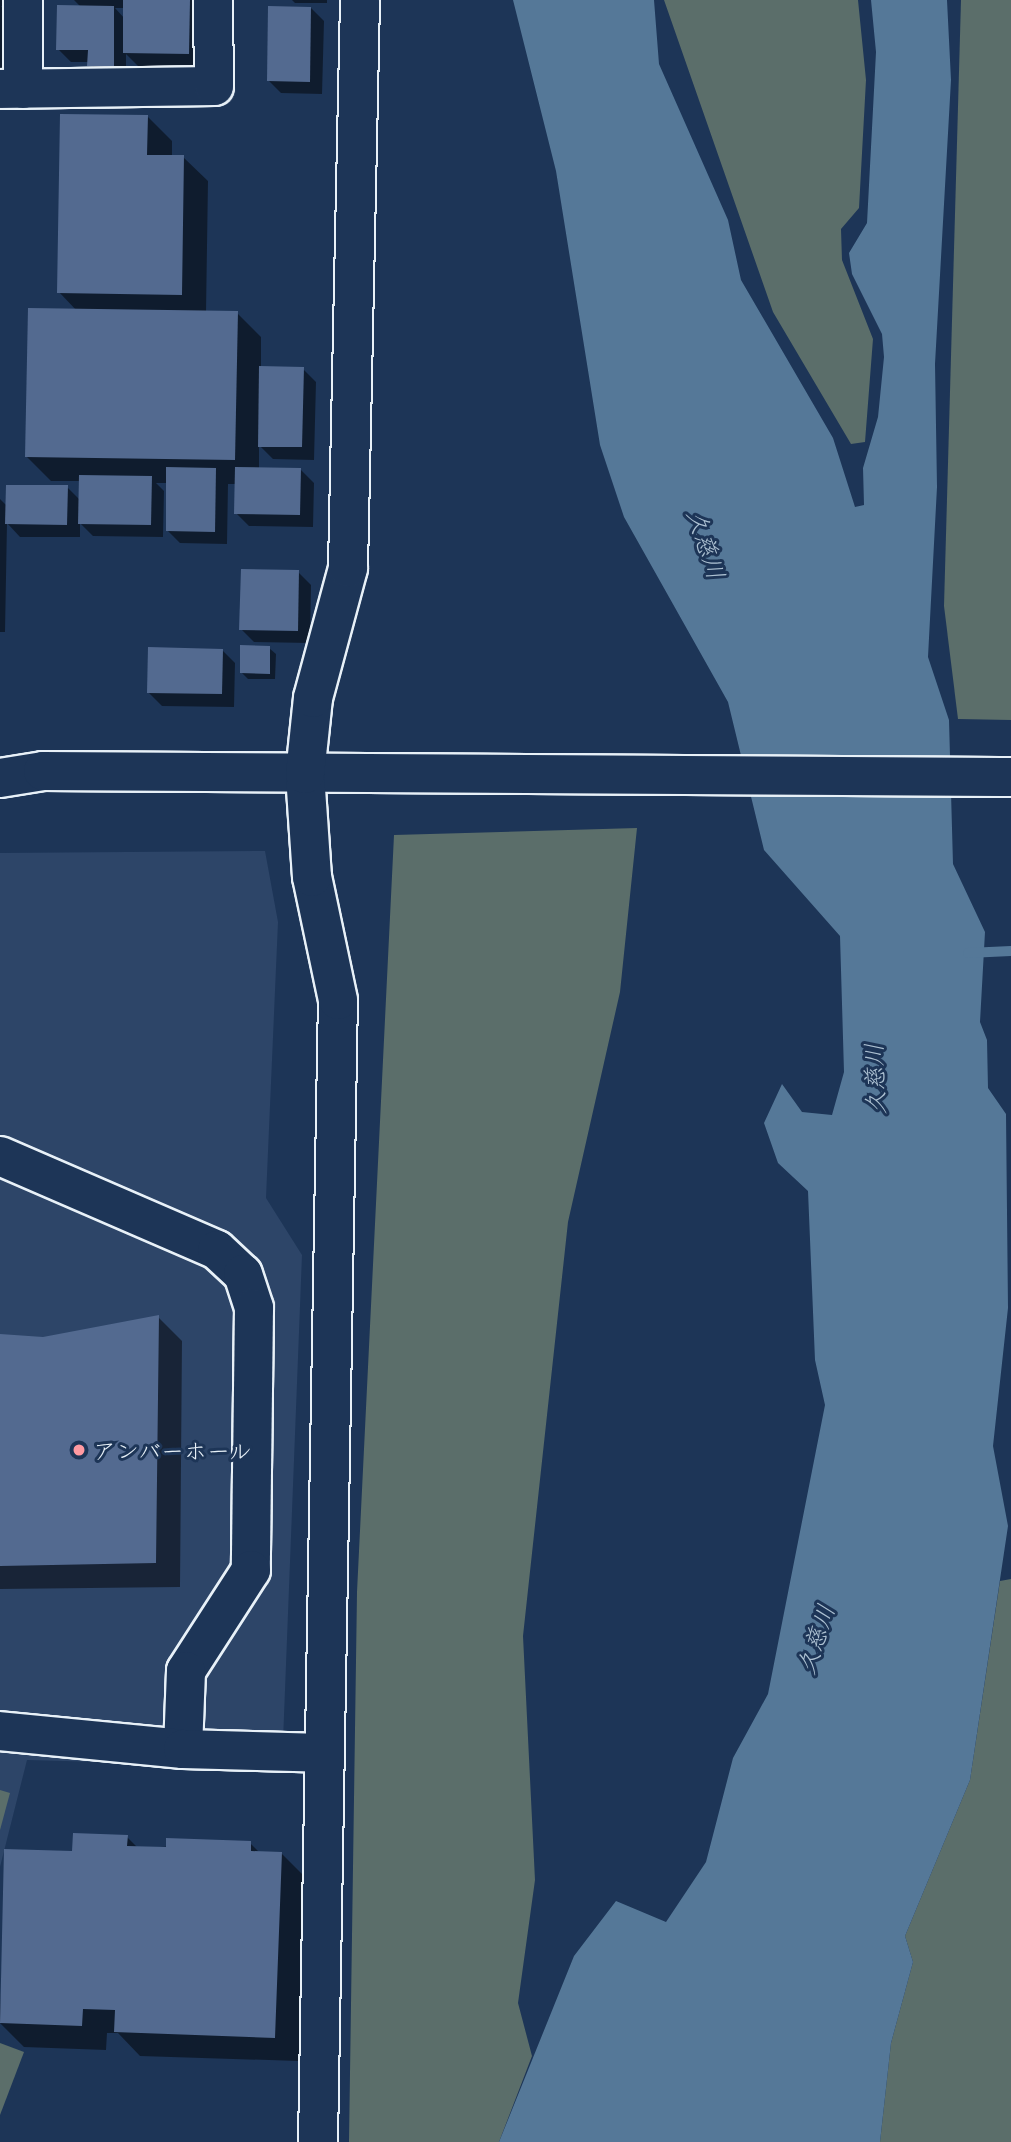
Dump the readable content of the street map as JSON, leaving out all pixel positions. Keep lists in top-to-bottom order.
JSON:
{
  "water": ["久慈川"],
  "places": ["アンバーホール"]
}
